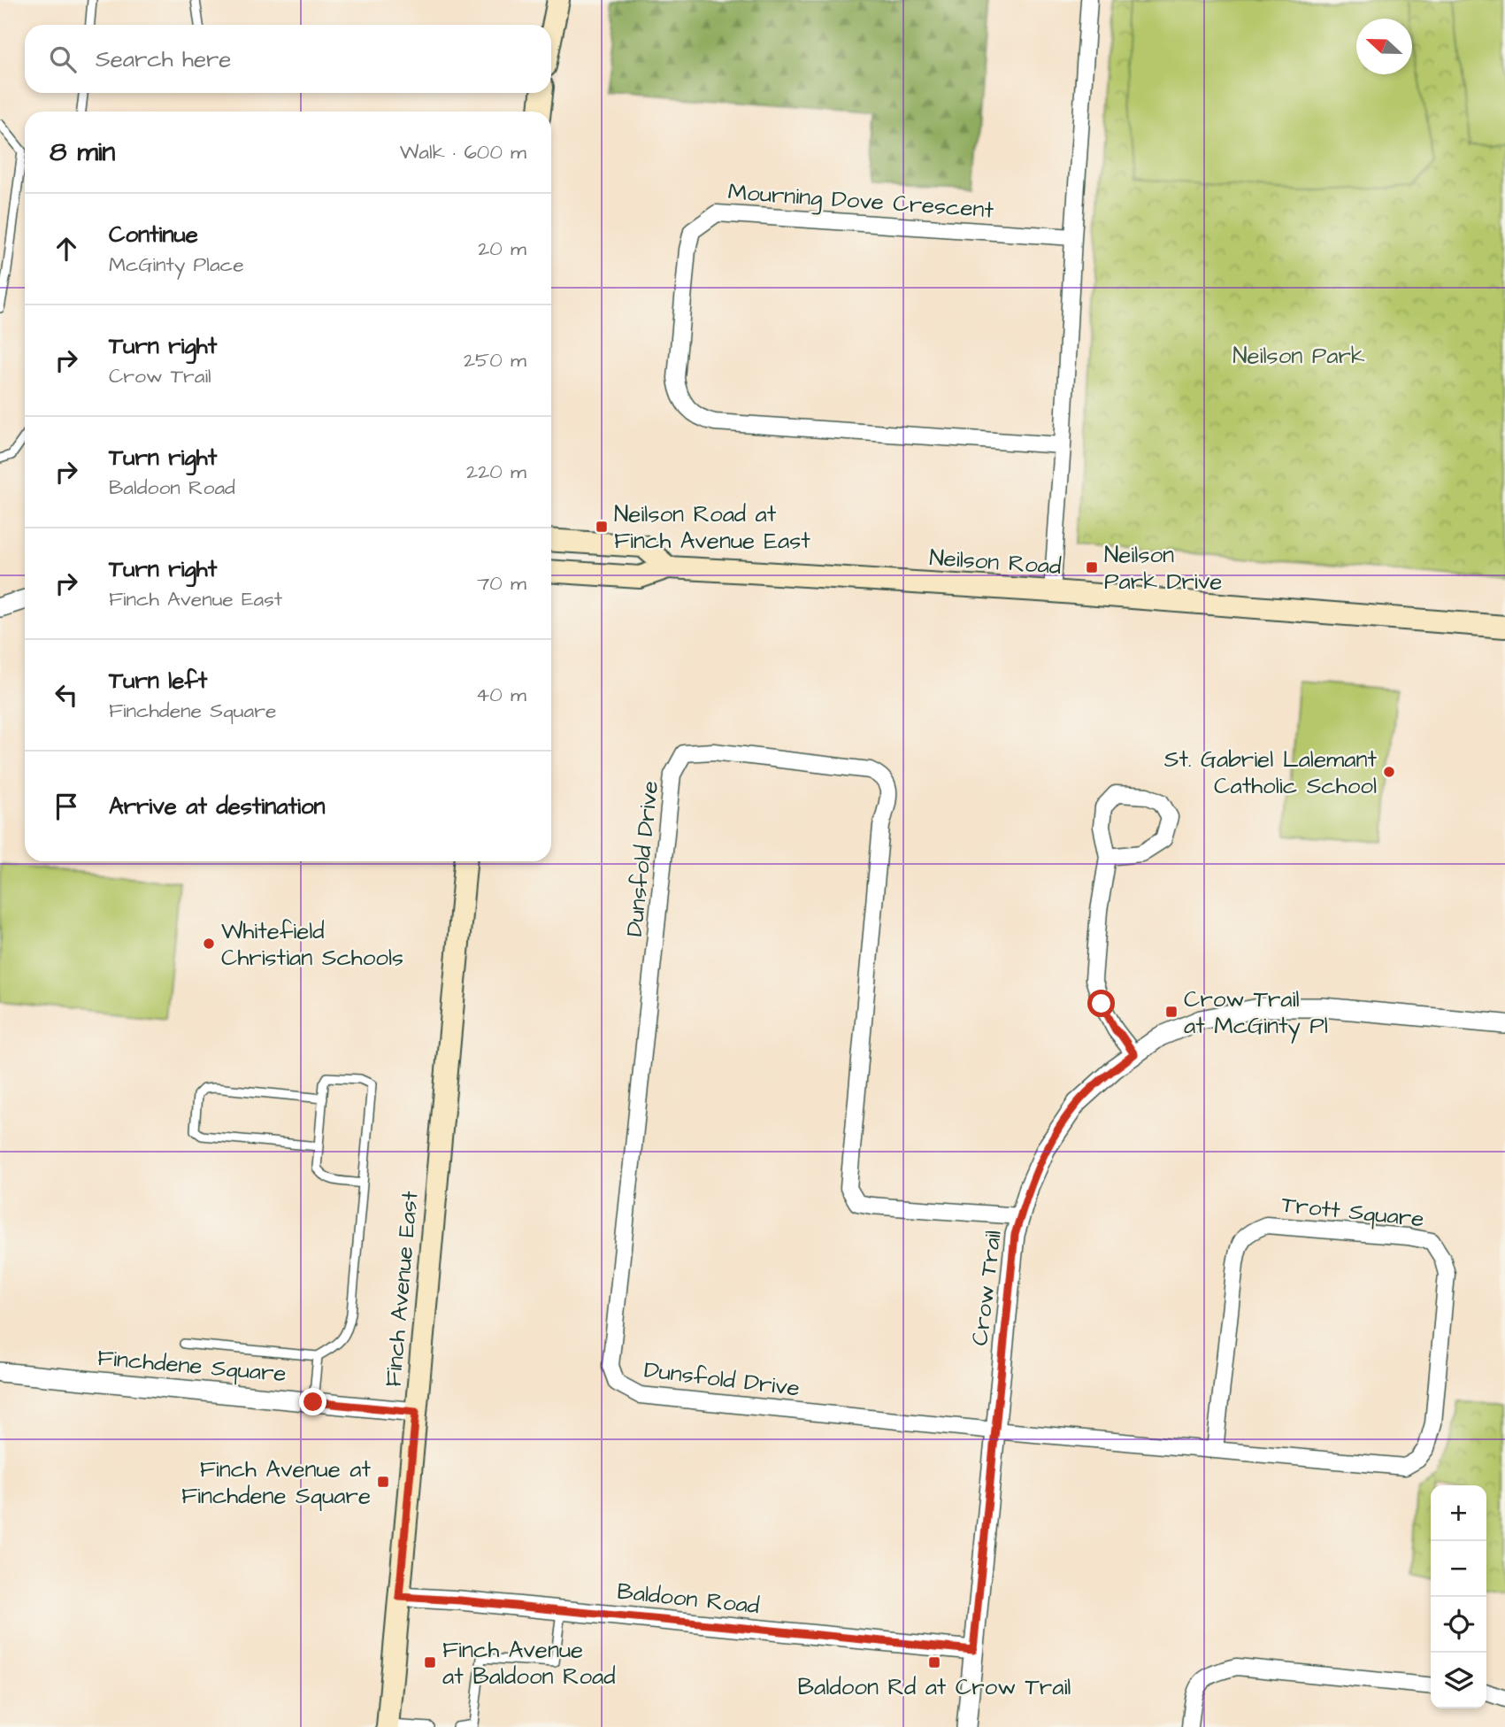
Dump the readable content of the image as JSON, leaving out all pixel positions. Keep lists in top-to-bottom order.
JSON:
{
  "streets": {
    "main road": ["Neilson Road", "Finch Avenue East"],
    "street": [
      "Mourning Dove Crescent",
      "Dunsfold Drive",
      "Trott Square",
      "Crow Trail",
      "Finchdene Square",
      "Baldoon Road"
    ]
  },
  "crossings": [
    ["Dunsfold Drive", "Trott Square"],
    ["Dunsfold Drive", "Crow Trail"],
    ["Trott Square", "Crow Trail"],
    ["Crow Trail", "Baldoon Road"],
    ["Finch Avenue East", "Finchdene Square"],
    ["Finch Avenue East", "Baldoon Road"]
  ],
  "parks": ["Neilson Park"],
  "places": {
    "transit": [
      "Neilson Road at Finch Avenue East",
      "Neilson Park Drive",
      "Crow Trail at McGinty Pl",
      "Finch Avenue at Finchdene Square",
      "Finch Avenue at Baldoon Road",
      "Baldoon Rd at Crow Trail"
    ],
    "other": ["St. Gabriel Lalemant Catholic School", "Whitefield Christian Schools"]
  },
  "north": "left",
  "page": {
    "search": "Search here",
    "heading": ["8 min", "Walk · 600 m"],
    "list": [
      ["Continue", "McGinty Place", "20 m"],
      ["Turn right", "Crow Trail", "250 m"],
      ["Turn right", "Baldoon Road", "220 m"],
      ["Turn right", "Finch Avenue East", "70 m"],
      ["Turn left", "Finchdene Square", "40 m"],
      "Arrive at destination"
    ],
    "map_buttons": ["+", "−"]
  }
}
